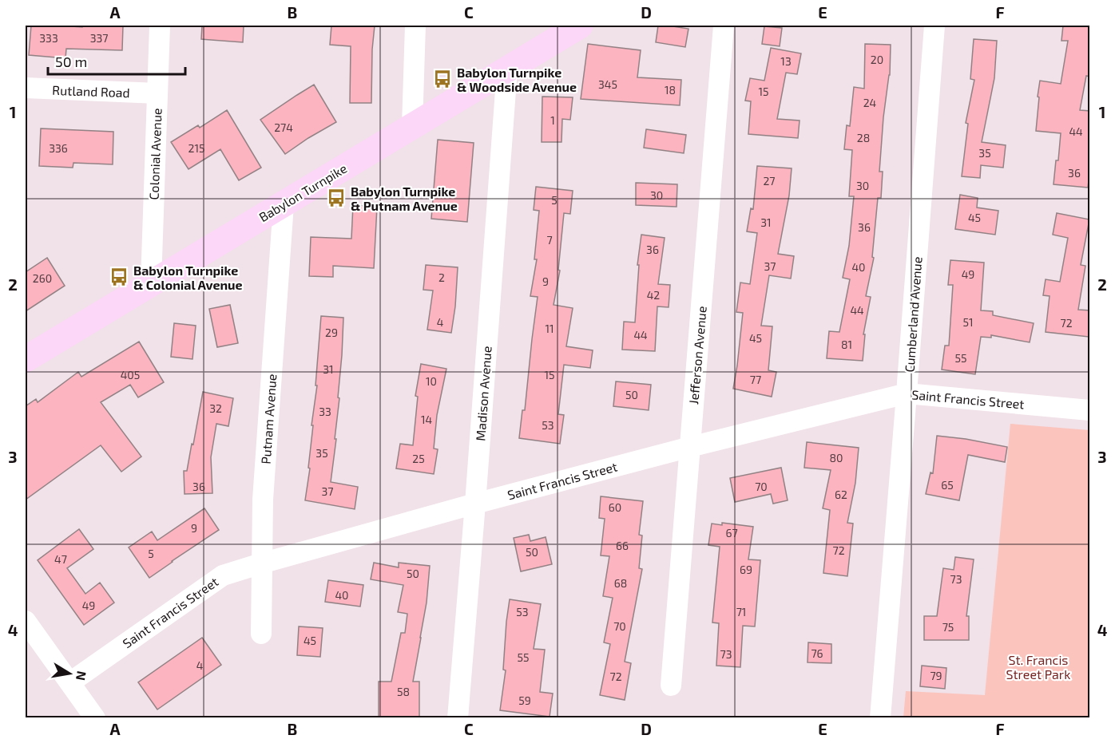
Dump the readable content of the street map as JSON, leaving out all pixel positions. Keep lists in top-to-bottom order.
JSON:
{
  "streets": {
    "main road": ["Babylon Turnpike"],
    "street": [
      "Rutland Road",
      "Colonial Avenue",
      "Cumberland Avenue",
      "Jefferson Avenue",
      "Madison Avenue",
      "Saint Francis Street",
      "Putnam Avenue"
    ]
  },
  "crossings": [
    ["Rutland Road", "Colonial Avenue"],
    ["Colonial Avenue", "Babylon Turnpike"],
    ["Babylon Turnpike", "Madison Avenue"],
    ["Babylon Turnpike", "Putnam Avenue"],
    ["Cumberland Avenue", "Saint Francis Street"],
    ["Jefferson Avenue", "Saint Francis Street"],
    ["Madison Avenue", "Saint Francis Street"],
    ["Saint Francis Street", "Putnam Avenue"]
  ],
  "parks": ["St. Francis Street Park"],
  "places": {
    "bus stop": ["Babylon Turnpike & Woodside Avenue", "Babylon Turnpike & Putnam Avenue", "Babylon Turnpike & Colonial Avenue"]
  },
  "house_numbers": [
    "333",
    "337",
    "20",
    "13",
    "345",
    "18",
    "15",
    "24",
    "1",
    "274",
    "44",
    "28",
    "336",
    "215",
    "35",
    "36",
    "27",
    "30",
    "30",
    "5",
    "45",
    "31",
    "36",
    "7",
    "36",
    "37",
    "40",
    "49",
    "2",
    "260",
    "9",
    "42",
    "44",
    "4",
    "51",
    "72",
    "11",
    "29",
    "44",
    "45",
    "81",
    "55",
    "31",
    "405",
    "15",
    "77",
    "10",
    "50",
    "32",
    "33",
    "14",
    "53",
    "35",
    "80",
    "25",
    "65",
    "36",
    "70",
    "37",
    "62",
    "60",
    "9",
    "67",
    "66",
    "72",
    "50",
    "5",
    "47",
    "69",
    "50",
    "73",
    "68",
    "40",
    "49",
    "53",
    "71",
    "70",
    "75",
    "45",
    "76",
    "73",
    "55",
    "4",
    "79",
    "72",
    "58",
    "59"
  ],
  "scale_bar": "50 m",
  "north": "right",
  "grid": {
    "columns": [
      "A",
      "B",
      "C",
      "D",
      "E",
      "F"
    ],
    "rows": [
      "1",
      "2",
      "3",
      "4"
    ]
  }
}
